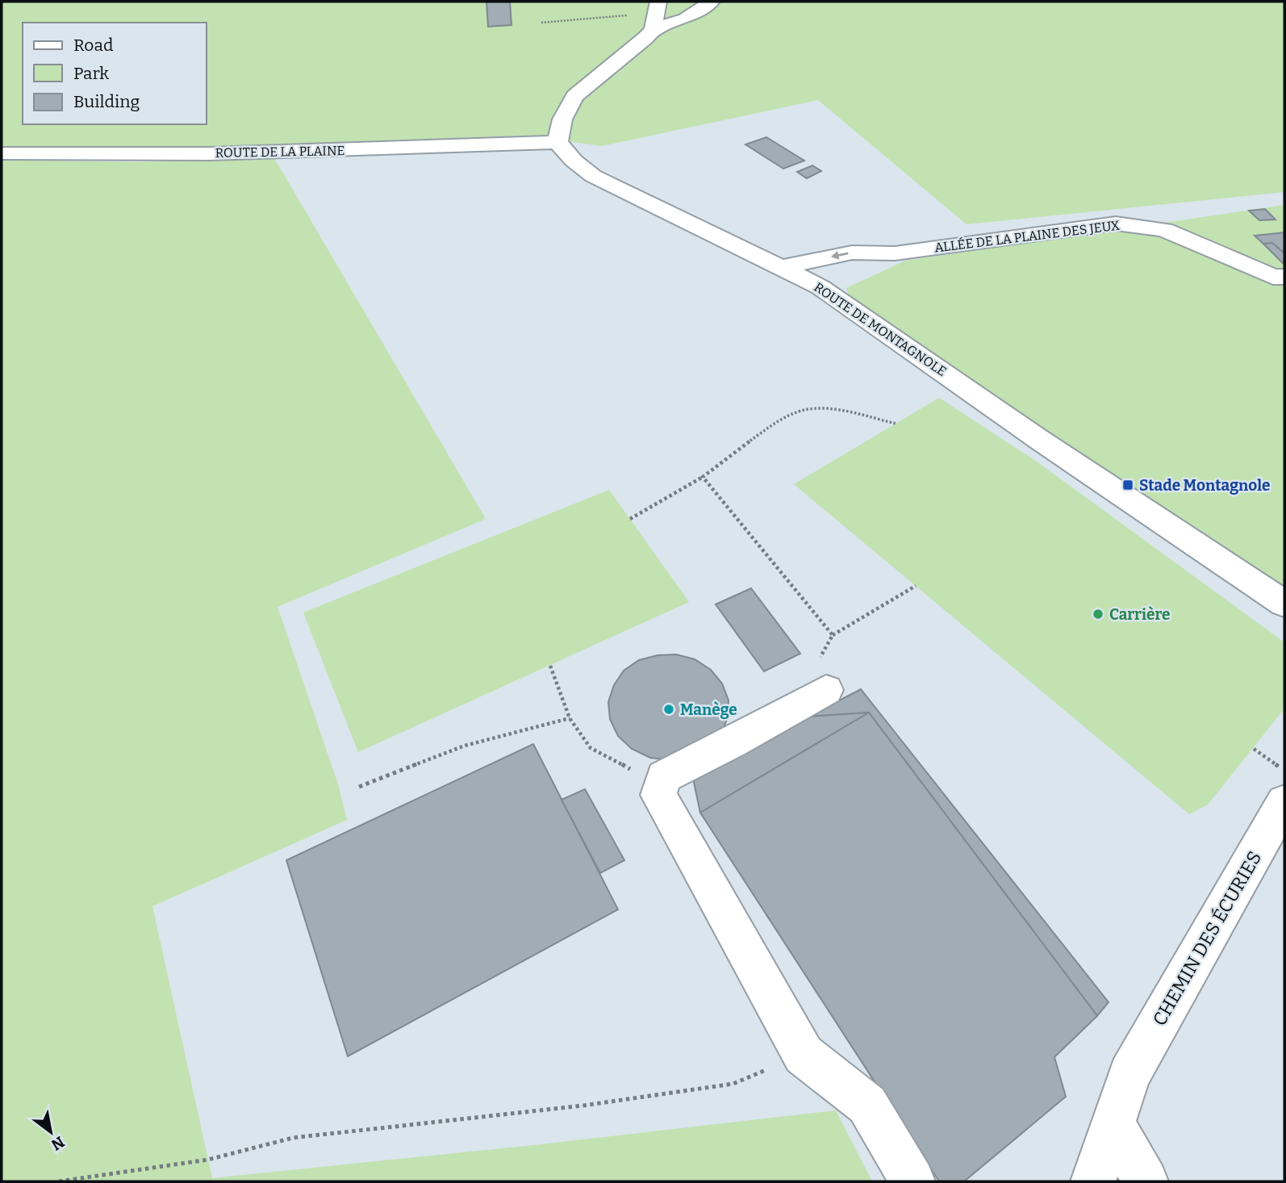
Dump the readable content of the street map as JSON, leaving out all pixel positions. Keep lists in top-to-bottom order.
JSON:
{
  "streets": {
    "street": [
      "ROUTE DE LA PLAINE",
      "ALLÉE DE LA PLAINE DES JEUX",
      "ROUTE DE MONTAGNOLE",
      "CHEMIN DES ÉCURIES"
    ]
  },
  "crossings": [
    ["ROUTE DE LA PLAINE", "ROUTE DE MONTAGNOLE"]
  ],
  "places": {
    "transit": ["Stade Montagnole"],
    "other": ["Carrière", "Manège"]
  },
  "legend": ["Road", "Park", "Building"],
  "north": "bottom right"
}
